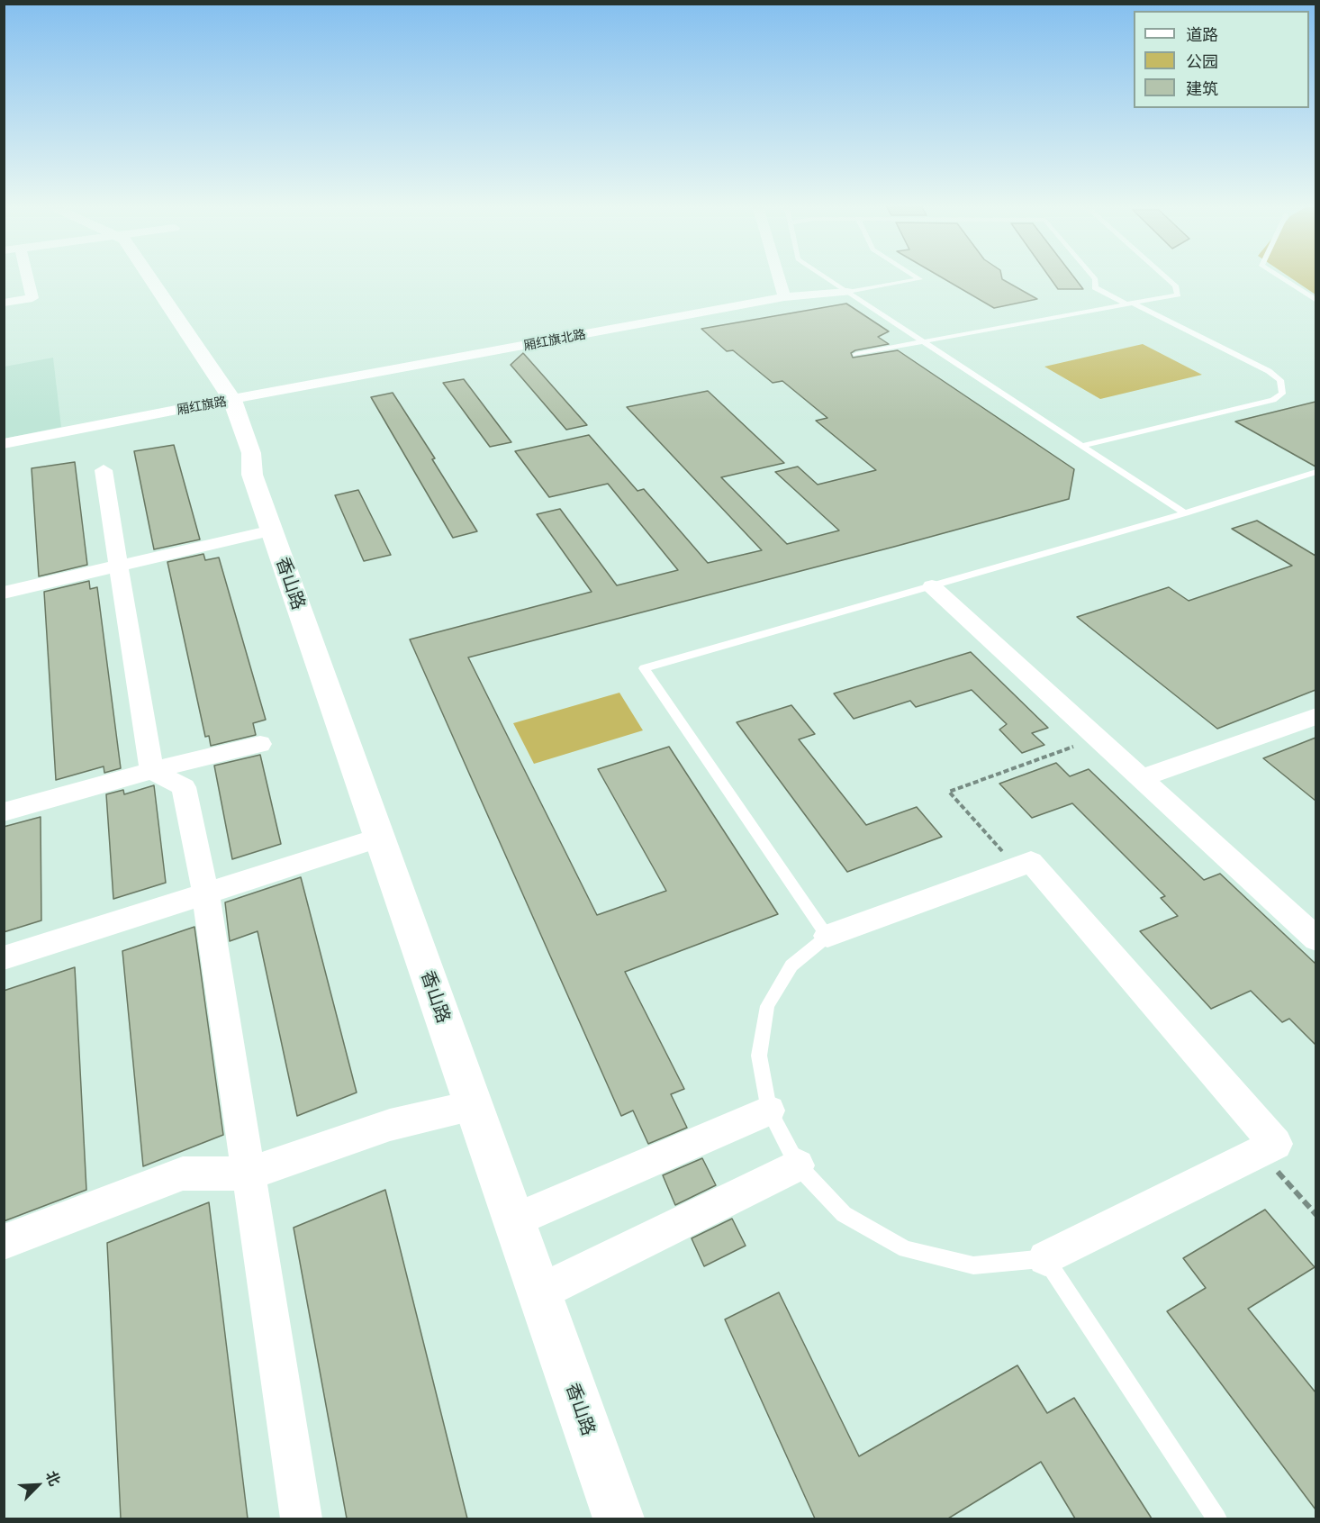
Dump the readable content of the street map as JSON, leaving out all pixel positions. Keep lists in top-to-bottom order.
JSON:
{
  "streets": {
    "street": ["厢红旗北路", "厢红旗路", "香山路"]
  },
  "crossings": [
    ["厢红旗北路", "厢红旗路"],
    ["厢红旗北路", "香山路"],
    ["厢红旗路", "香山路"]
  ],
  "legend": ["道路", "公园", "建筑"],
  "north": "top right"
}
